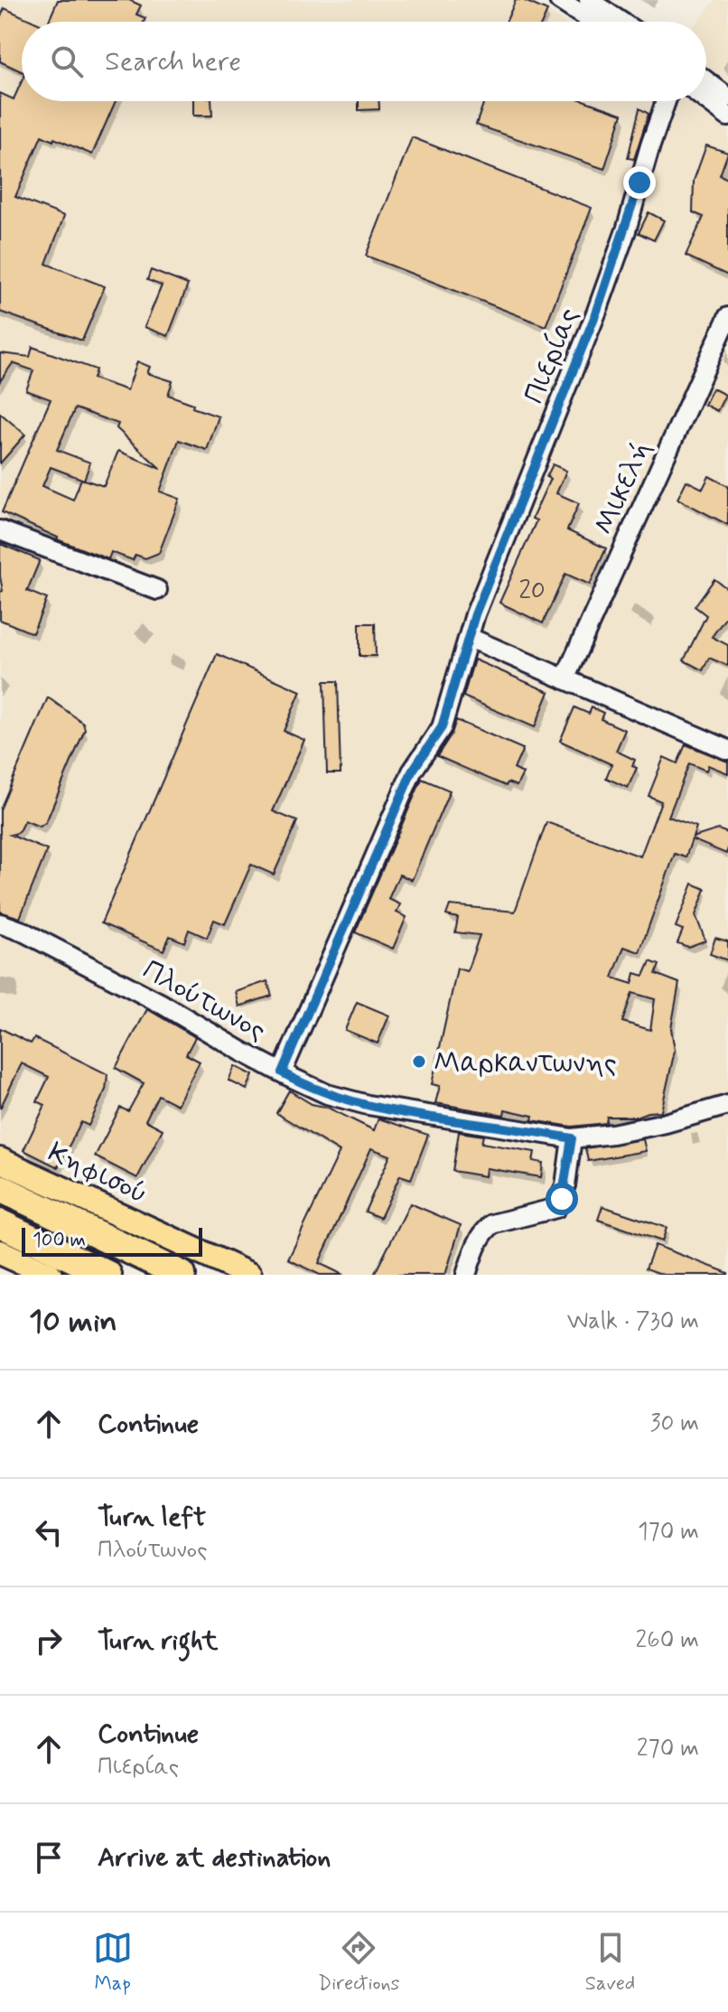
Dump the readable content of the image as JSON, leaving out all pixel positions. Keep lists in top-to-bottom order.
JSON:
{
  "streets": {
    "main road": ["Κηφισού"],
    "street": ["Πιερίας", "Μικελή", "Πλούτωνος"]
  },
  "crossings": [
    ["Πιερίας", "Πλούτωνος"]
  ],
  "places": ["Μαρκαντωνης"],
  "house_numbers": ["20"],
  "scale_bar": "100 m",
  "page": {
    "search": "Search here",
    "scale": "100 m",
    "heading": ["10 min", "Walk · 730 m"],
    "list": [
      ["Continue", "30 m"],
      ["Turn left", "Πλούτωνος", "170 m"],
      ["Turn right", "260 m"],
      ["Continue", "Πιερίας", "270 m"],
      "Arrive at destination"
    ],
    "nav": ["Map", "Directions", "Saved"]
  }
}
